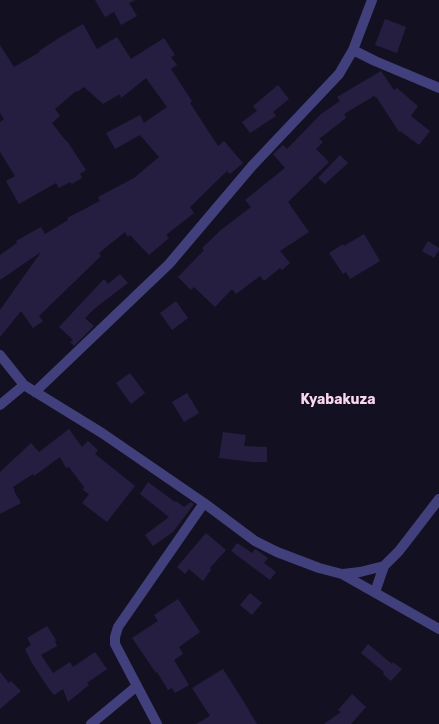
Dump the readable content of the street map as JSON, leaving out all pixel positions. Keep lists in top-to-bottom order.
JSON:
{
  "districts": ["Kyabakuza"]
}
